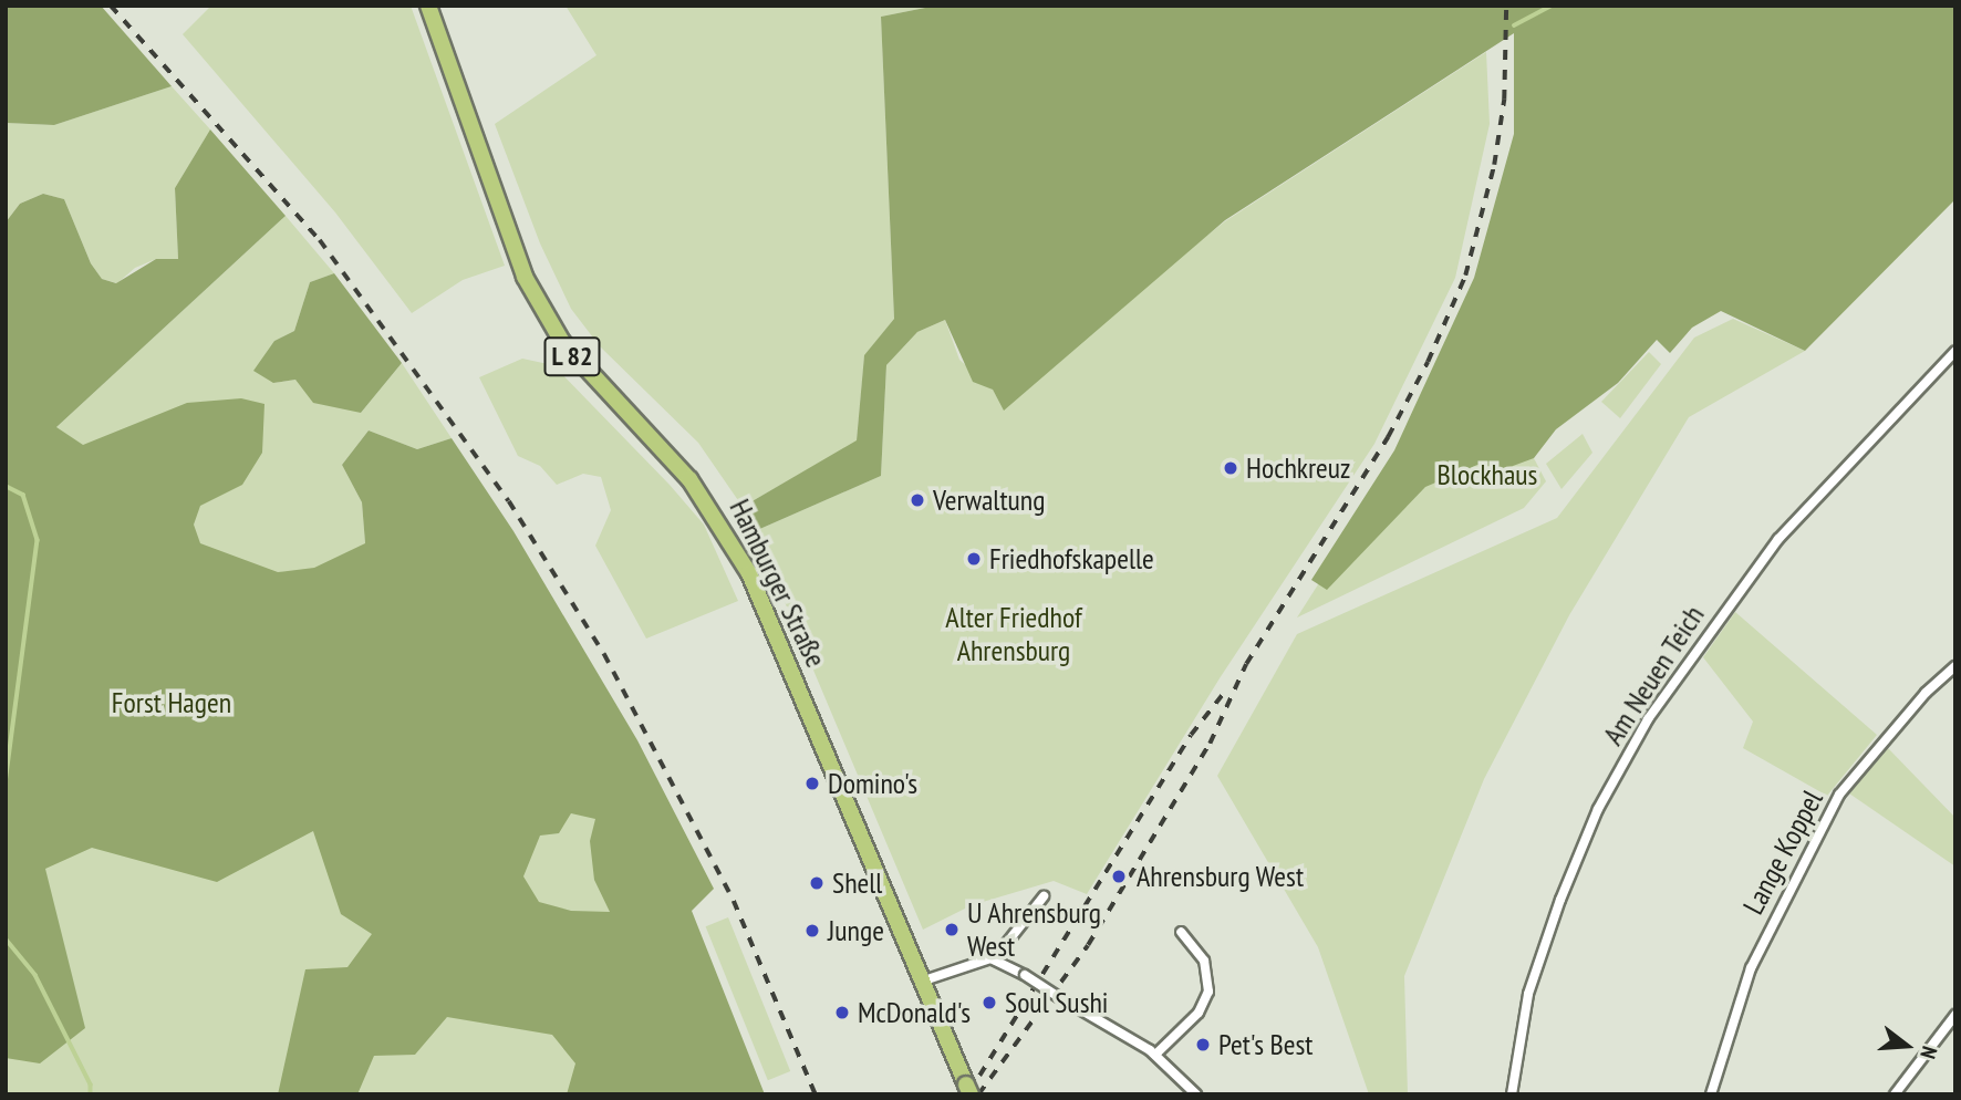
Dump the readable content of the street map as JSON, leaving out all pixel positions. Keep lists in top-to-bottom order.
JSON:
{
  "streets": {
    "main road": ["L 82", "Hamburger Straße"],
    "street": ["Am Neuen Teich", "Lange Koppel"]
  },
  "parks": ["Blockhaus", "Alter Friedhof Ahrensburg", "Forst Hagen"],
  "places": [
    "Hochkreuz",
    "Verwaltung",
    "Friedhofskapelle",
    "Domino's",
    "Ahrensburg West",
    "Shell",
    "U Ahrensburg West",
    "Junge",
    "Soul Sushi",
    "McDonald's",
    "Pet's Best"
  ],
  "north": "right"
}
